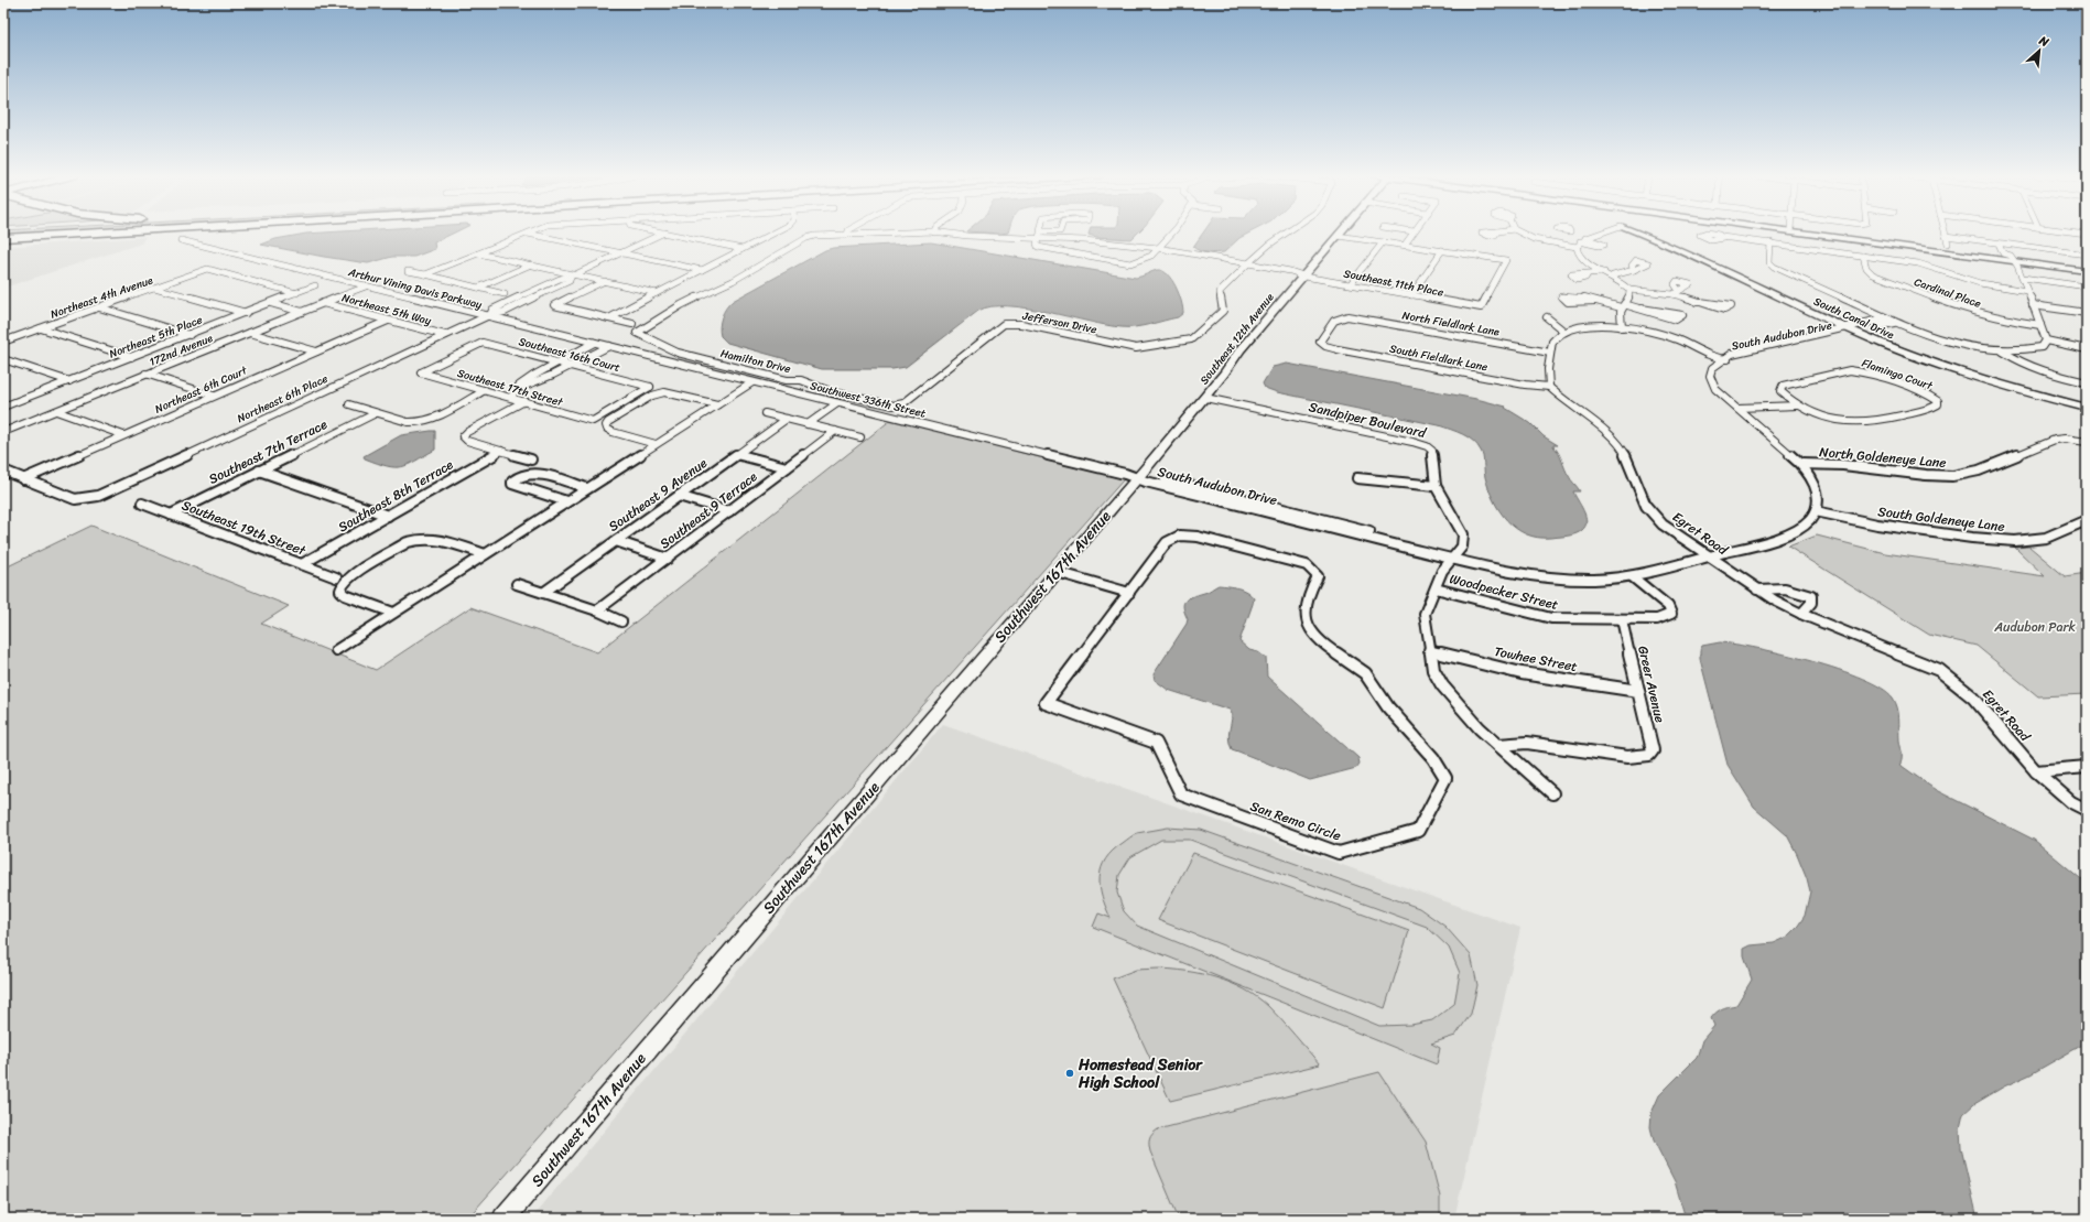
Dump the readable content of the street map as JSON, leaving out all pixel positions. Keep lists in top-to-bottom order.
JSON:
{
  "streets": {
    "street": [
      "Southeast 11th Place",
      "Arthur Vining Davis Parkway",
      "Cardinal Place",
      "Northeast 4th Avenue",
      "Northeast 5th Way",
      "South Canal Drive",
      "Jefferson Drive",
      "North Fieldlark Lane",
      "South Audubon Drive",
      "Northeast 5th Place",
      "Southeast 12th Avenue",
      "172nd Avenue",
      "Southeast 16th Court",
      "South Fieldlark Lane",
      "Hamilton Drive",
      "Flamingo Court",
      "Southeast 17th Street",
      "Northeast 6th Court",
      "Northeast 6th Place",
      "Southwest 336th Street",
      "Sandpiper Boulevard",
      "Southeast 7th Terrace",
      "North Goldeneye Lane",
      "Southeast 9 Avenue",
      "Southeast 8th Terrace",
      "Southeast 9 Terrace",
      "South Goldeneye Lane",
      "Southeast 19th Street",
      "Egret Road",
      "Southwest 167th Avenue",
      "Woodpecker Street",
      "Towhee Street",
      "Greer Avenue",
      "San Remo Circle"
    ]
  },
  "crossings": [
    ["Southeast 11th Place", "Jefferson Drive"],
    ["Southeast 11th Place", "Southeast 12th Avenue"],
    ["Arthur Vining Davis Parkway", "172nd Avenue"],
    ["Arthur Vining Davis Parkway", "Northeast 6th Place"],
    ["Arthur Vining Davis Parkway", "Southwest 336th Street"],
    ["Northeast 4th Avenue", "Northeast 5th Place"],
    ["Northeast 5th Way", "172nd Avenue"],
    ["Northeast 5th Way", "Northeast 6th Court"],
    ["Northeast 5th Way", "Northeast 6th Place"],
    ["South Canal Drive", "South Audubon Drive"],
    ["Jefferson Drive", "Hamilton Drive"],
    ["North Fieldlark Lane", "South Fieldlark Lane"],
    ["South Audubon Drive", "Southeast 12th Avenue"],
    ["South Audubon Drive", "Flamingo Court"],
    ["South Audubon Drive", "Southwest 336th Street"],
    ["South Audubon Drive", "Sandpiper Boulevard"],
    ["South Audubon Drive", "North Goldeneye Lane"],
    ["South Audubon Drive", "South Goldeneye Lane"],
    ["South Audubon Drive", "Egret Road"],
    ["South Audubon Drive", "Southwest 167th Avenue"],
    ["South Audubon Drive", "Woodpecker Street"],
    ["Southeast 12th Avenue", "Southwest 336th Street"],
    ["Southeast 12th Avenue", "Sandpiper Boulevard"],
    ["Southeast 12th Avenue", "Southwest 167th Avenue"],
    ["Southeast 16th Court", "Southeast 17th Street"],
    ["South Fieldlark Lane", "Egret Road"],
    ["Northeast 6th Court", "Northeast 6th Place"],
    ["Southwest 336th Street", "Southwest 167th Avenue"],
    ["Sandpiper Boulevard", "Woodpecker Street"],
    ["Sandpiper Boulevard", "Towhee Street"],
    ["Sandpiper Boulevard", "Greer Avenue"],
    ["Southeast 7th Terrace", "Southeast 19th Street"],
    ["Southeast 8th Terrace", "Southeast 19th Street"],
    ["Woodpecker Street", "Greer Avenue"],
    ["Towhee Street", "Greer Avenue"]
  ],
  "parks": ["Audubon Park"],
  "places": ["Homestead Senior High School"],
  "north": "top right"
}
